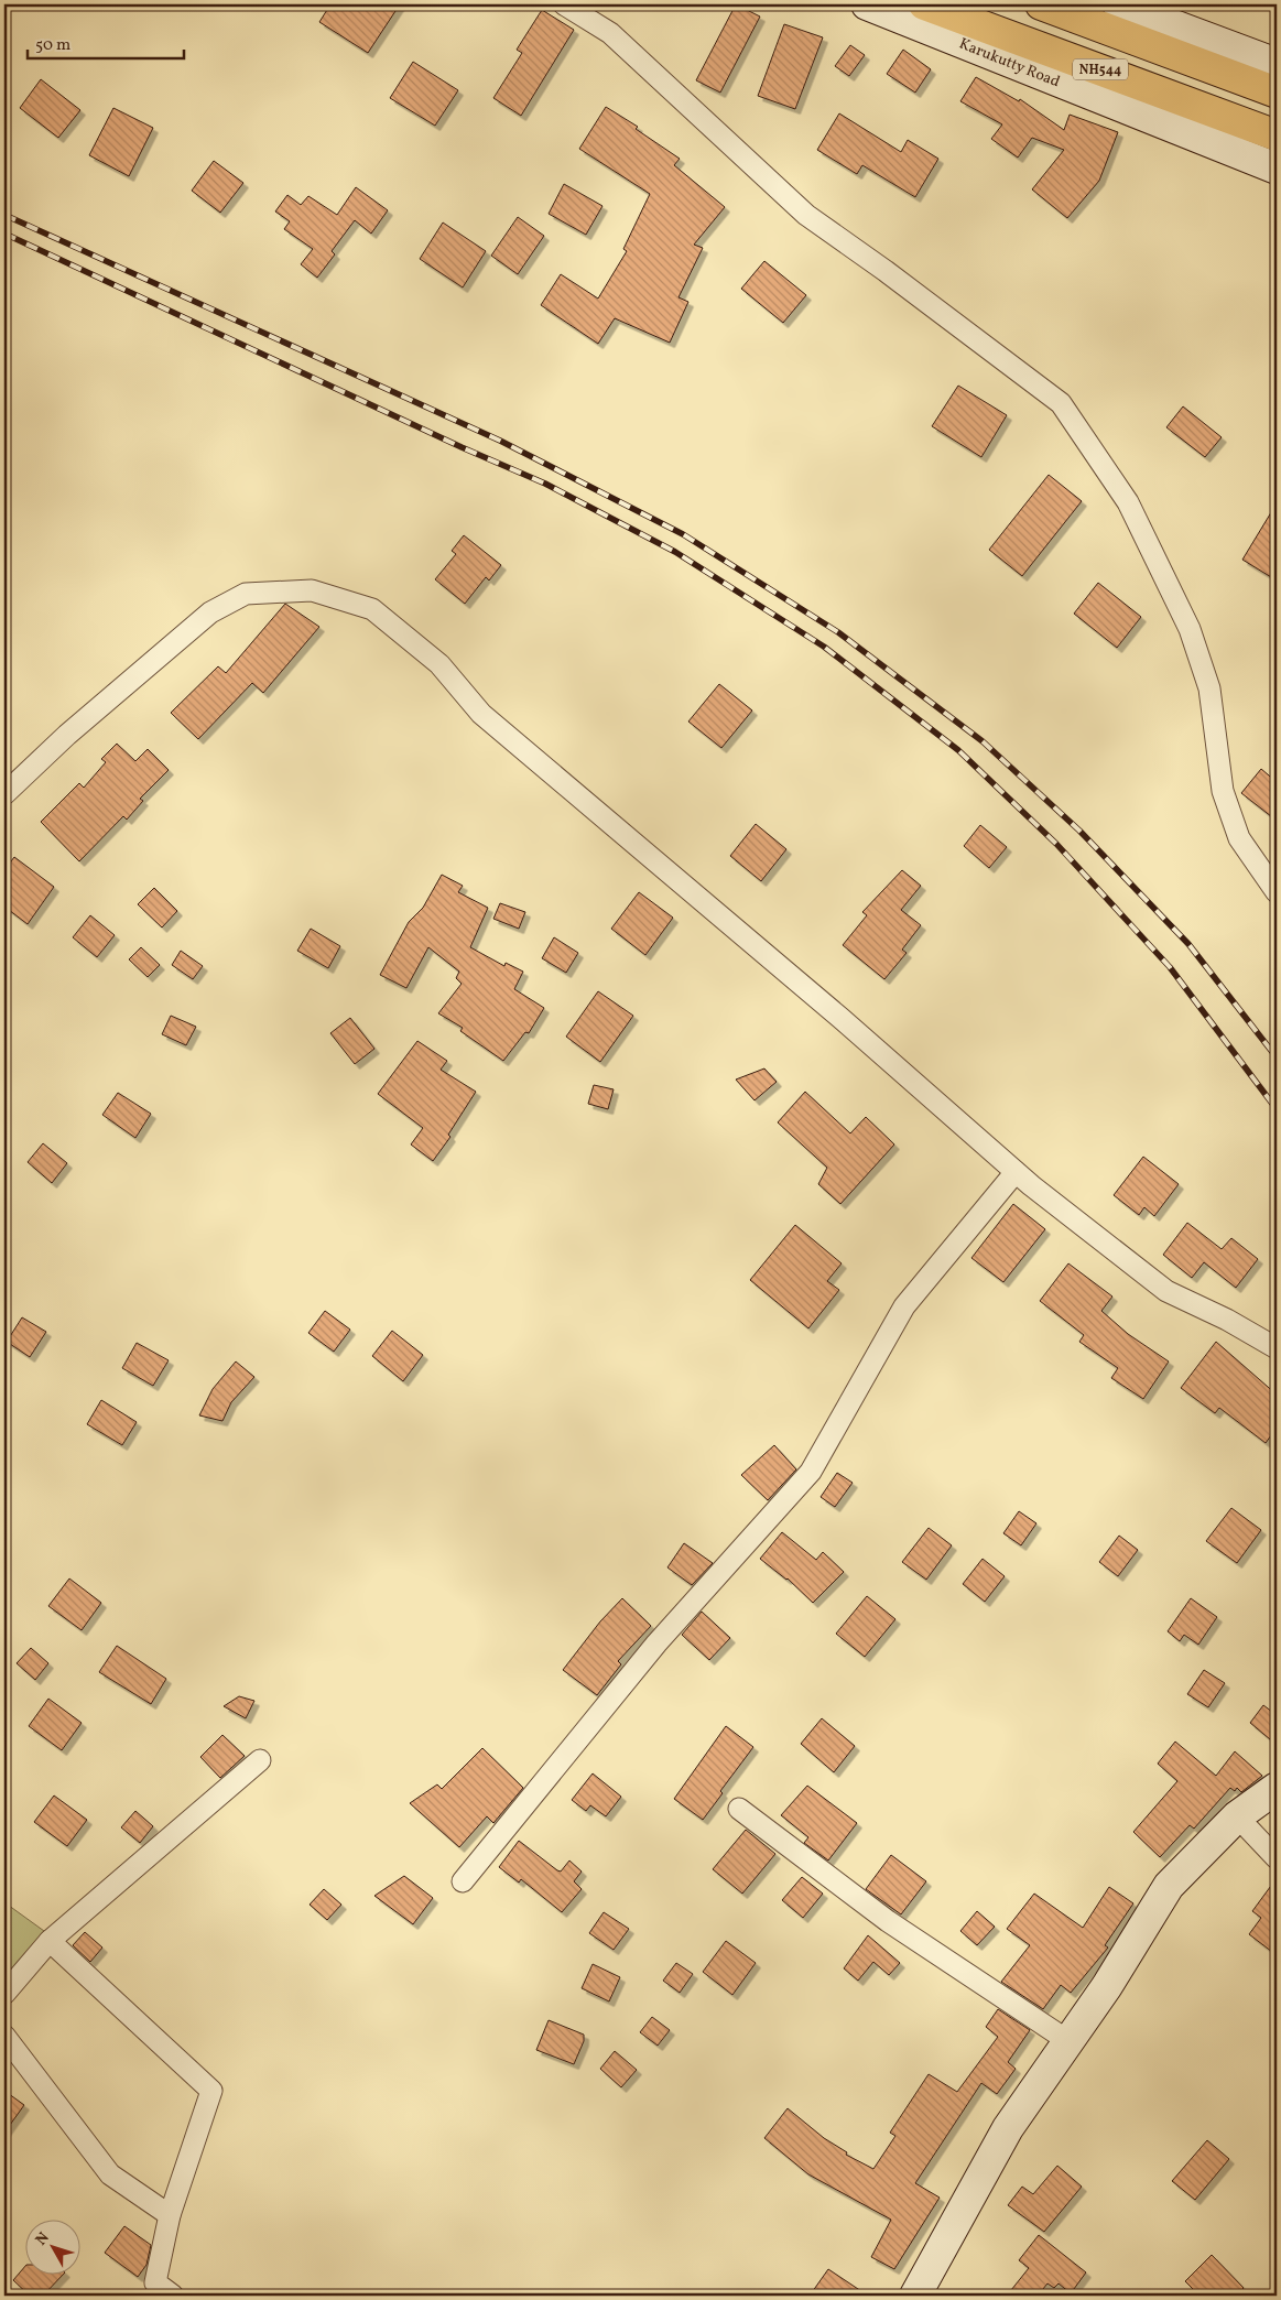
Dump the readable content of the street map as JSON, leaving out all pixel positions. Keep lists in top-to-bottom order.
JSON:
{
  "streets": {
    "highway": ["NH544"],
    "main road": ["Karukutty Road"]
  },
  "scale_bar": "50 m",
  "north": "top left"
}
